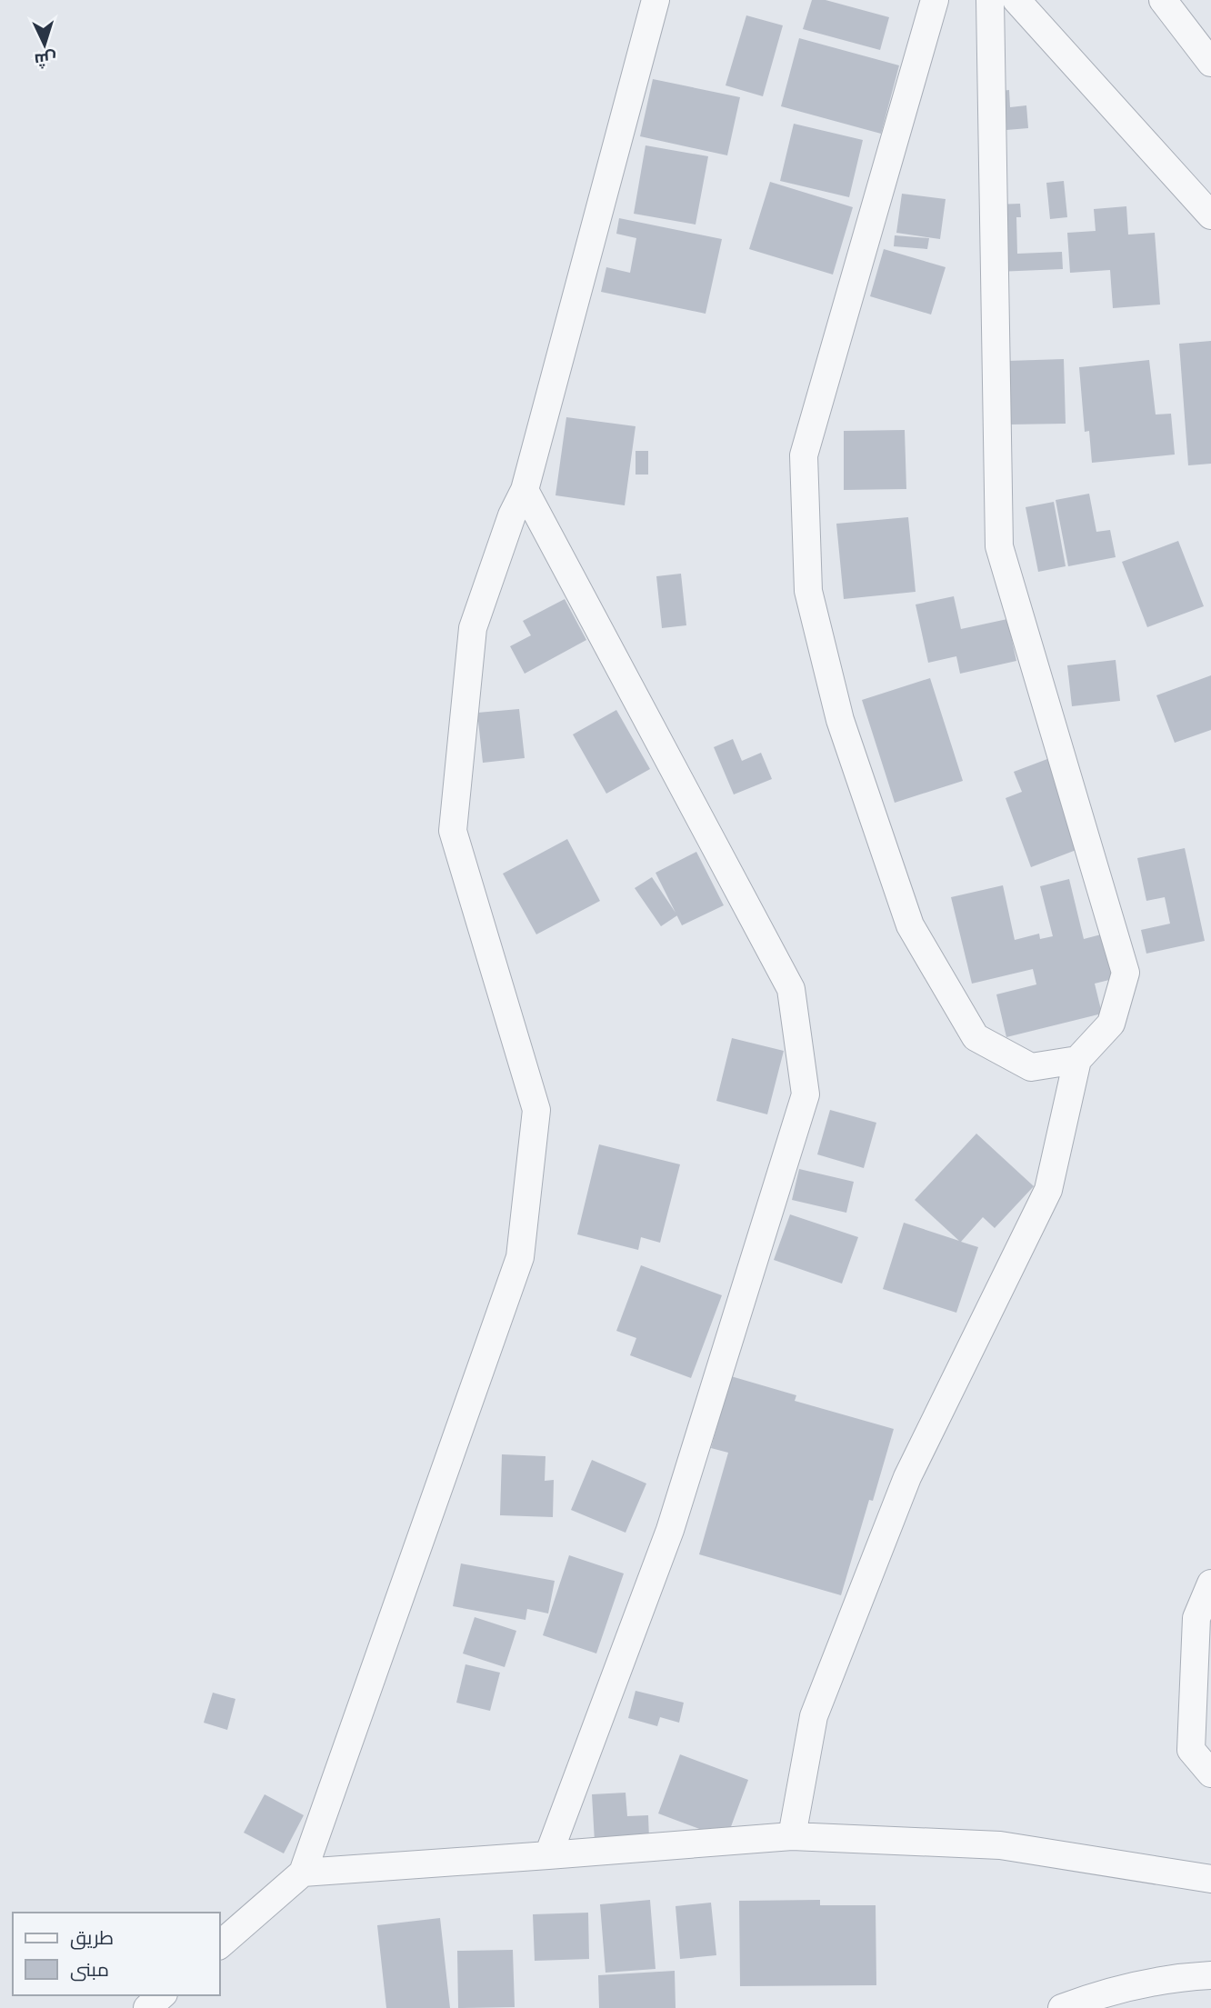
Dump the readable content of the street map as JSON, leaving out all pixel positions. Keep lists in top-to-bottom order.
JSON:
{
  "legend": ["طريق", "مبنى"],
  "north": "bottom"
}
